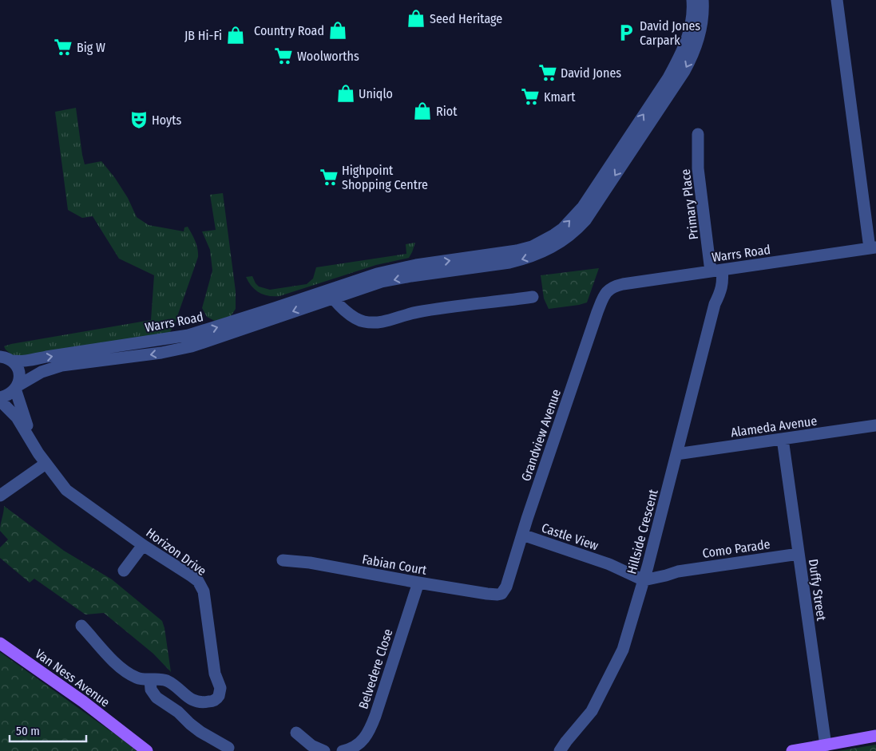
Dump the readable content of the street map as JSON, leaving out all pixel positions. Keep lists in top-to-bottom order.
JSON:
{
  "streets": {
    "main road": ["Van Ness Avenue"],
    "street": [
      "Primary Place",
      "Warrs Road",
      "Alameda Avenue",
      "Grandview Avenue",
      "Hillside Crescent",
      "Castle View",
      "Como Parade",
      "Horizon Drive",
      "Fabian Court",
      "Duffy Street",
      "Belvedere Close"
    ]
  },
  "crossings": [
    ["Primary Place", "Warrs Road"],
    ["Primary Place", "Hillside Crescent"],
    ["Warrs Road", "Grandview Avenue"],
    ["Warrs Road", "Hillside Crescent"],
    ["Warrs Road", "Horizon Drive"],
    ["Alameda Avenue", "Hillside Crescent"],
    ["Alameda Avenue", "Duffy Street"],
    ["Grandview Avenue", "Castle View"],
    ["Grandview Avenue", "Fabian Court"],
    ["Hillside Crescent", "Castle View"],
    ["Hillside Crescent", "Como Parade"],
    ["Castle View", "Como Parade"],
    ["Como Parade", "Duffy Street"],
    ["Fabian Court", "Belvedere Close"]
  ],
  "places": {
    "shop": [
      "Seed Heritage",
      "Country Road",
      "JB Hi-Fi",
      "Uniqlo",
      "Riot"
    ],
    "parking": ["David Jones Carpark"],
    "supermarket": [
      "Big W",
      "Woolworths",
      "David Jones",
      "Kmart",
      "Highpoint Shopping Centre"
    ],
    "theatre": ["Hoyts"]
  },
  "scale_bar": "50 m"
}
